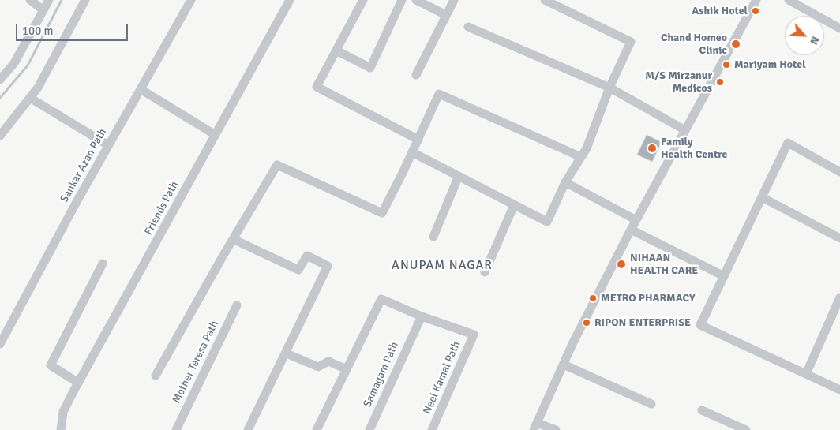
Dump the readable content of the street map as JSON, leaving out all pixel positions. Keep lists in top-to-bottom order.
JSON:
{
  "streets": {
    "street": [
      "Sankar Azan Path",
      "Friends Path",
      "Mother Teresa Path",
      "Samagam Path",
      "Neel Kamal Path"
    ]
  },
  "crossings": [
    ["Samagam Path", "Neel Kamal Path"]
  ],
  "districts": ["ANUPAM NAGAR"],
  "places": [
    "Ashik Hotel",
    "Chand Homeo Clinic",
    "Mariyam Hotel",
    "M/S Mirzanur Medicos",
    "Family Health Centre",
    "NIHAAN HEALTH CARE",
    "METRO PHARMACY",
    "RIPON ENTERPRISE"
  ],
  "scale_bar": "100 m",
  "north": "bottom right"
}
